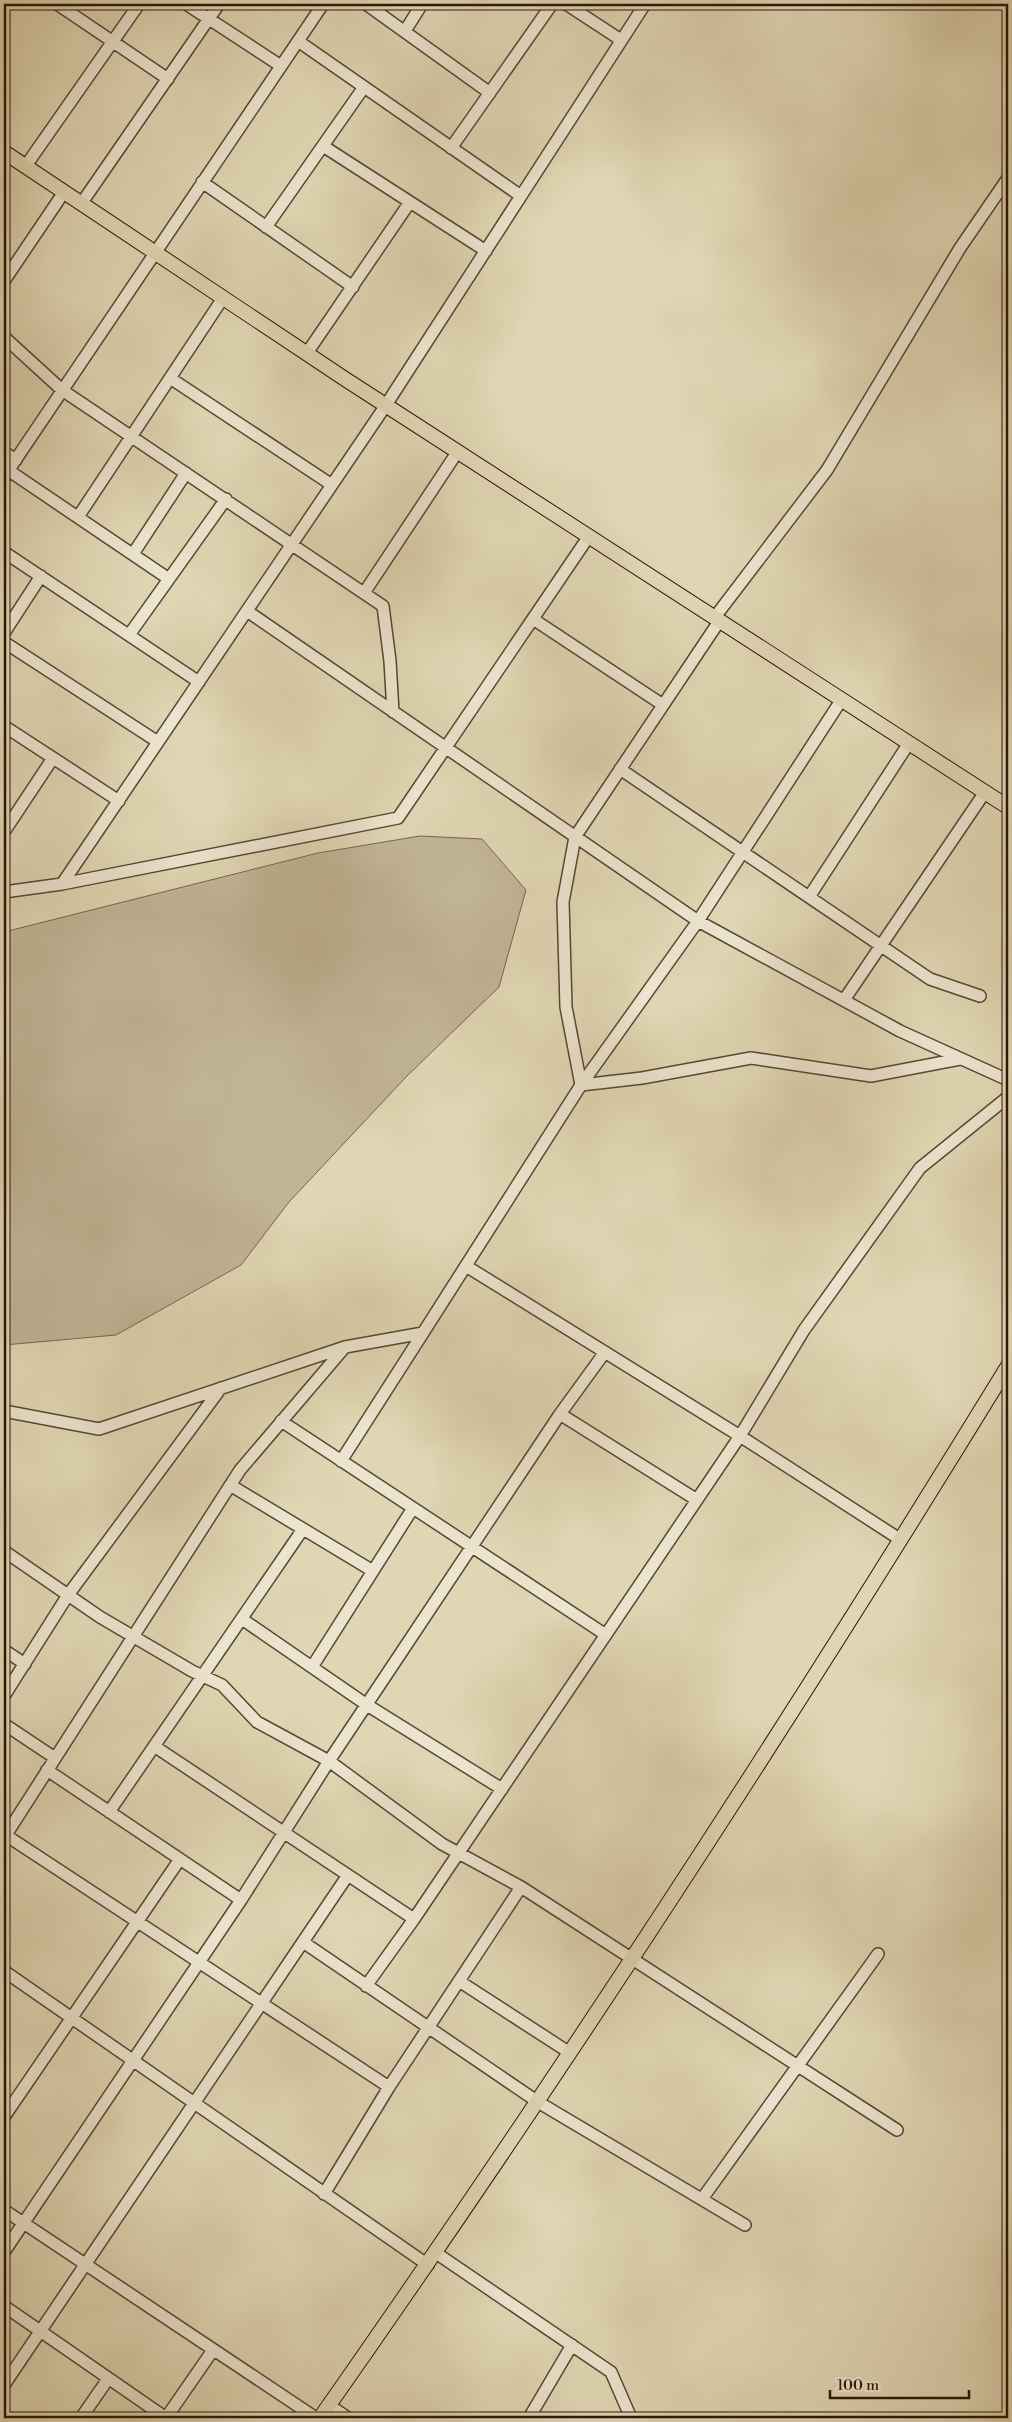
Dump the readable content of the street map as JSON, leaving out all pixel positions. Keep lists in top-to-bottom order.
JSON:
{
  "scale_bar": "100 m"
}
